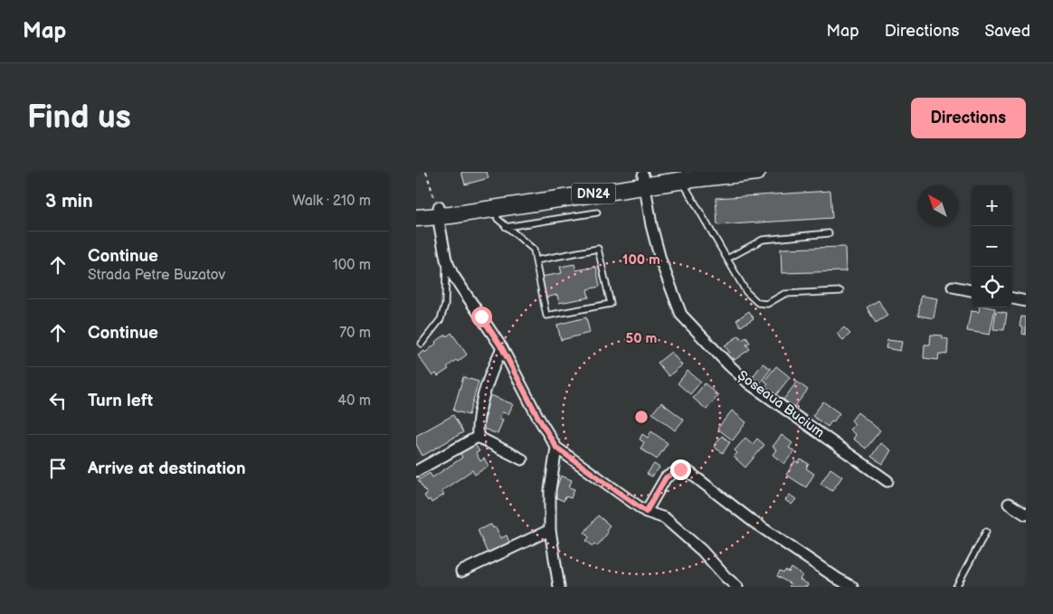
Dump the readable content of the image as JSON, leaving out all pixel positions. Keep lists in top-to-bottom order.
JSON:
{
  "streets": {
    "main road": ["DN24"],
    "street": ["Șoseaua Bucium"]
  },
  "crossings": [
    ["DN24", "Șoseaua Bucium"]
  ],
  "north": "top left",
  "page": {
    "header": "Map",
    "nav": ["Map", "Directions", "Saved"],
    "buttons": "Directions",
    "title": "Find us",
    "heading": ["3 min", "Walk · 210 m"],
    "map_buttons": ["+", "−"],
    "list": [
      ["Continue", "Strada Petre Buzatov", "100 m"],
      ["Continue", "70 m"],
      ["Turn left", "40 m"],
      "Arrive at destination"
    ]
  },
  "rings": ["100 m", "50 m"]
}
